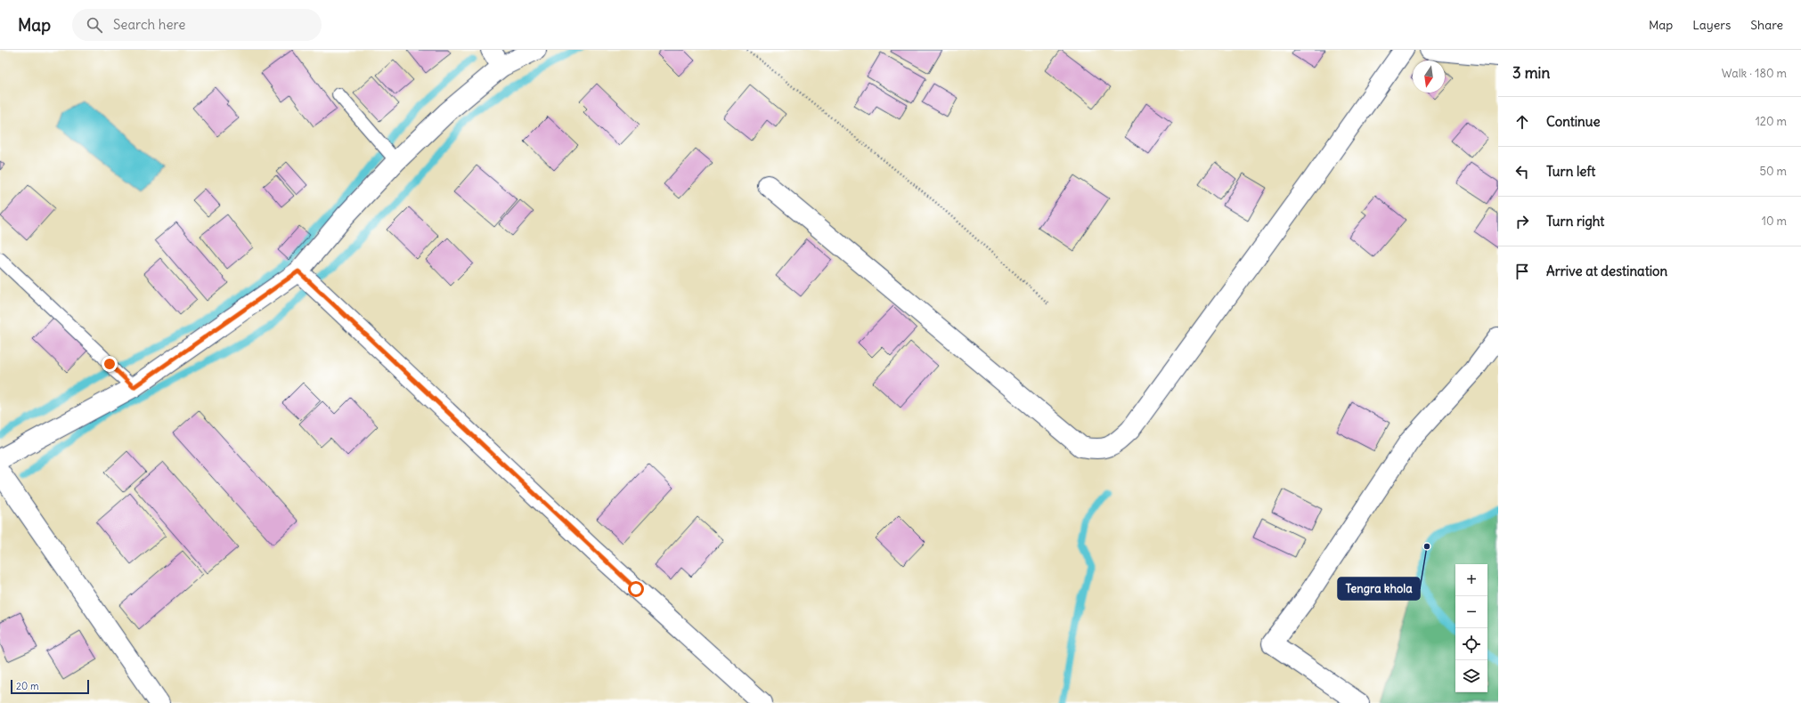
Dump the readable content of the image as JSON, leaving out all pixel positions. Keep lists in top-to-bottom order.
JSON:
{
  "places": ["Tengra khola"],
  "scale_bar": "20 m",
  "north": "bottom",
  "page": {
    "header": "Map",
    "search": "Search here",
    "nav": ["Map", "Layers", "Share"],
    "heading": ["3 min", "Walk · 180 m"],
    "list": [
      ["Continue", "120 m"],
      ["Turn left", "50 m"],
      ["Turn right", "10 m"],
      "Arrive at destination"
    ],
    "map_buttons": ["+", "−"],
    "scale": "20 m"
  }
}
